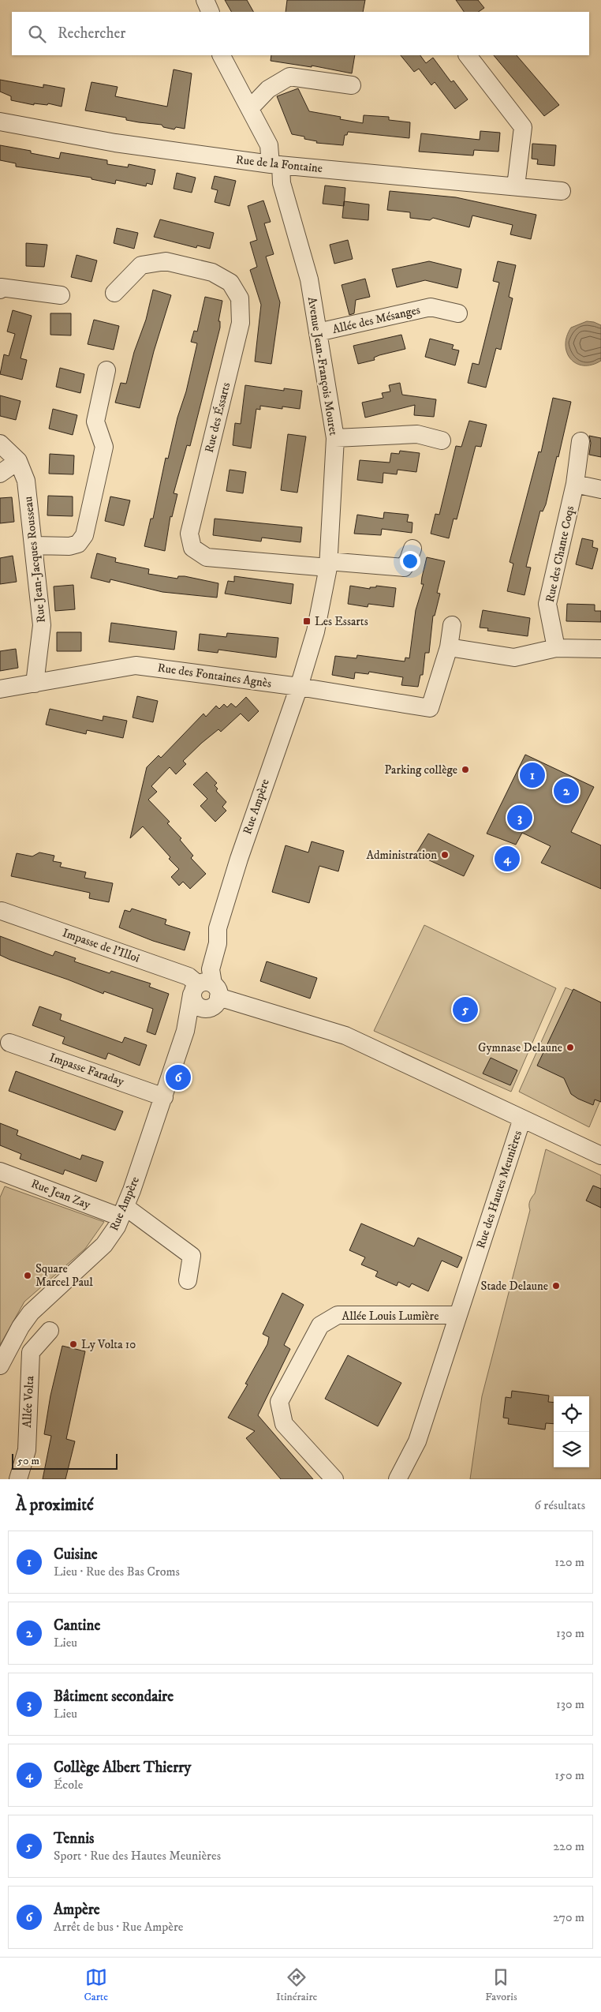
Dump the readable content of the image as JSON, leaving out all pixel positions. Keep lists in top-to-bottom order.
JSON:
{
  "streets": {
    "street": [
      "Rue de la Fontaine",
      "Allée des Mésanges",
      "Avenue Jean-François Mouret",
      "Rue des Éssarts",
      "Rue des Chante Coqs",
      "Rue Jean-Jacques Rousseau",
      "Rue des Fontaines Agnès",
      "Rue Ampère",
      "Impasse de l'Illoi",
      "Impasse Faraday",
      "Rue des Hautes Meunières",
      "Rue Jean Zay",
      "Allée Louis Lumière",
      "Allée Volta"
    ]
  },
  "crossings": [
    ["Rue de la Fontaine", "Avenue Jean-François Mouret"],
    ["Allée des Mésanges", "Avenue Jean-François Mouret"],
    ["Avenue Jean-François Mouret", "Rue des Éssarts"],
    ["Avenue Jean-François Mouret", "Rue des Fontaines Agnès"],
    ["Avenue Jean-François Mouret", "Rue Ampère"],
    ["Rue Jean-Jacques Rousseau", "Rue des Fontaines Agnès"],
    ["Rue des Fontaines Agnès", "Rue Ampère"],
    ["Rue Ampère", "Impasse de l'Illoi"],
    ["Rue Ampère", "Impasse Faraday"],
    ["Rue Ampère", "Rue des Hautes Meunières"],
    ["Rue Ampère", "Rue Jean Zay"],
    ["Impasse de l'Illoi", "Rue des Hautes Meunières"],
    ["Rue des Hautes Meunières", "Allée Louis Lumière"]
  ],
  "places": {
    "transit": ["Les Essarts"],
    "other": [
      "Parking collège",
      "Administration",
      "Gymnase Delaune",
      "Square Marcel Paul",
      "Stade Delaune",
      "Ly Volta 10"
    ]
  },
  "scale_bar": "50 m",
  "page": {
    "search": "Rechercher",
    "pins": [
      "1",
      "2",
      "3",
      "4",
      "5",
      "6"
    ],
    "scale": "50 m",
    "heading": ["À proximité", "6 résultats"],
    "list": [
      {
        "mark": "1",
        "name": "Cuisine",
        "note": "Lieu · Rue des Bas Croms",
        "value": "120 m"
      },
      {
        "mark": "2",
        "name": "Cantine",
        "note": "Lieu",
        "value": "130 m"
      },
      {
        "mark": "3",
        "name": "Bâtiment secondaire",
        "note": "Lieu",
        "value": "130 m"
      },
      {
        "mark": "4",
        "name": "Collège Albert Thierry",
        "note": "École",
        "value": "150 m"
      },
      {
        "mark": "5",
        "name": "Tennis",
        "note": "Sport · Rue des Hautes Meunières",
        "value": "220 m"
      },
      {
        "mark": "6",
        "name": "Ampère",
        "note": "Arrêt de bus · Rue Ampère",
        "value": "270 m"
      }
    ],
    "nav": ["Carte", "Itinéraire", "Favoris"]
  }
}
